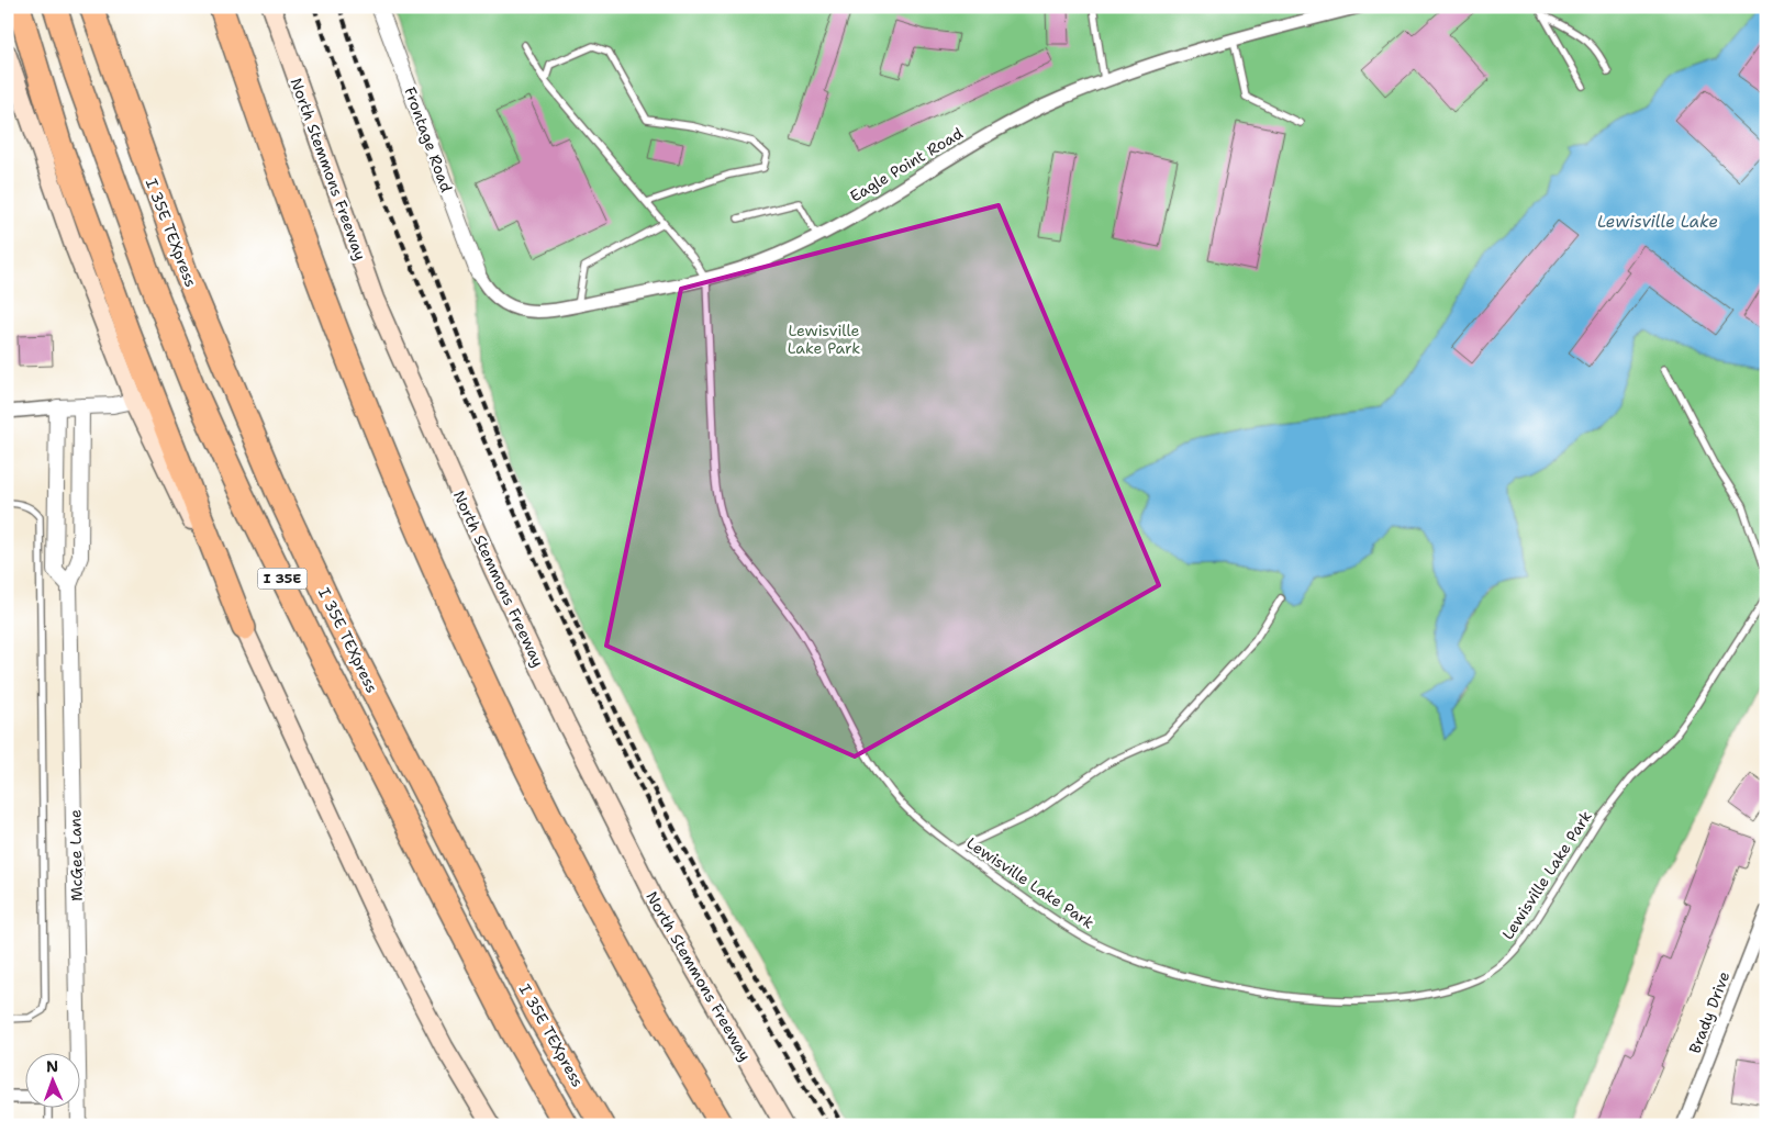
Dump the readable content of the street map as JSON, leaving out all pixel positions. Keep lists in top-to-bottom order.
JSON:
{
  "streets": {
    "highway": ["I 35E TEXpress", "I 35E"],
    "main road": ["North Stemmons Freeway"],
    "street": [
      "Frontage Road",
      "Eagle Point Road",
      "McGee Lane",
      "Brady Drive"
    ],
    "lane": ["Lewisville Lake Park"]
  },
  "crossings": [
    ["Frontage Road", "Eagle Point Road"],
    ["Eagle Point Road", "Lewisville Lake Park"]
  ],
  "water": ["Lewisville Lake"],
  "parks": ["Lewisville Lake Park"],
  "north": "top"
}
